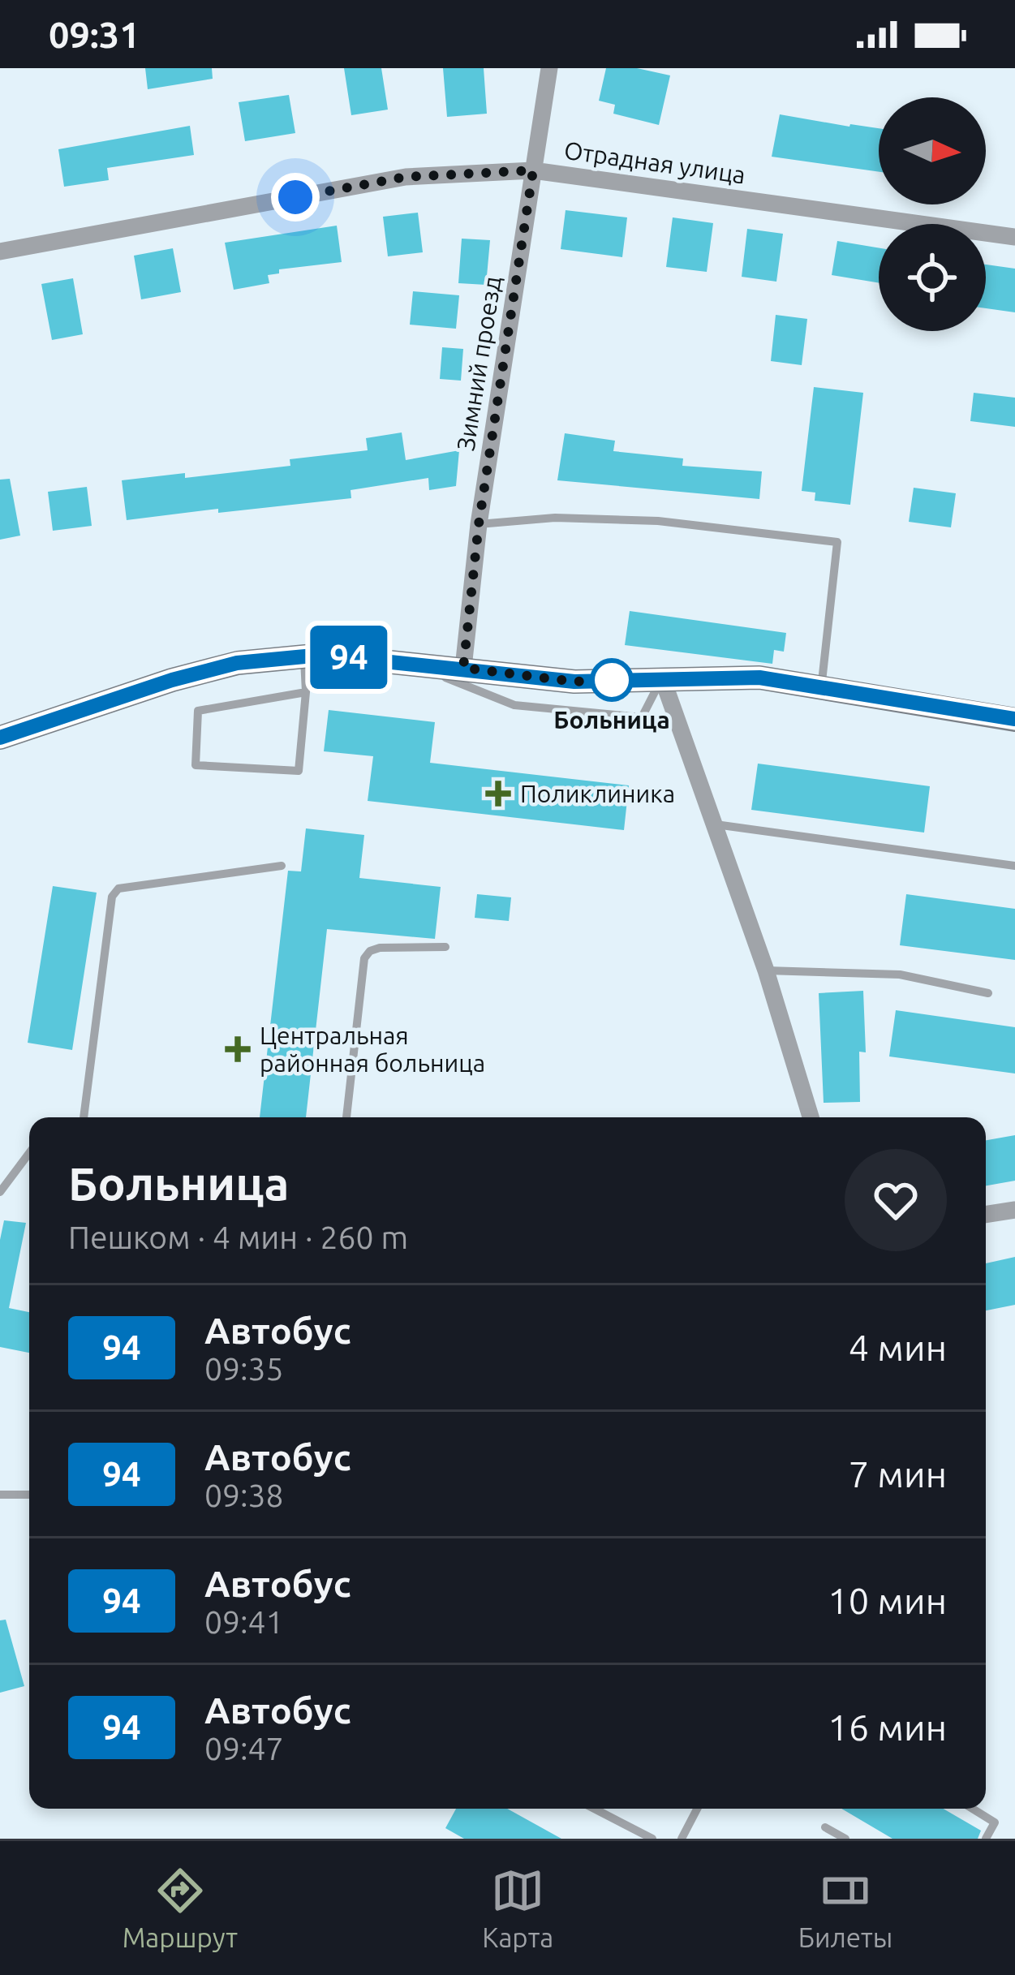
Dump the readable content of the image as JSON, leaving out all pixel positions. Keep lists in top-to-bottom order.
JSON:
{
  "streets": {
    "street": ["Отрадная улица", "Зимний проезд"]
  },
  "crossings": [
    ["Отрадная улица", "Зимний проезд"]
  ],
  "places": {
    "other": ["Больница"],
    "health": ["Поликлиника", "Центральная районная больница"]
  },
  "lines": ["bus line 94"],
  "north": "right",
  "page": {
    "status": "09:31",
    "on_map": "94",
    "heading": ["Больница", "Пешком · 4 мин · 260 m"],
    "list": [
      {
        "mark": "94",
        "name": "Автобус",
        "note": "09:35",
        "value": "4 мин"
      },
      {
        "mark": "94",
        "name": "Автобус",
        "note": "09:38",
        "value": "7 мин"
      },
      {
        "mark": "94",
        "name": "Автобус",
        "note": "09:41",
        "value": "10 мин"
      },
      {
        "mark": "94",
        "name": "Автобус",
        "note": "09:47",
        "value": "16 мин"
      }
    ],
    "tabs": ["Маршрут", "Карта", "Билеты"]
  }
}
